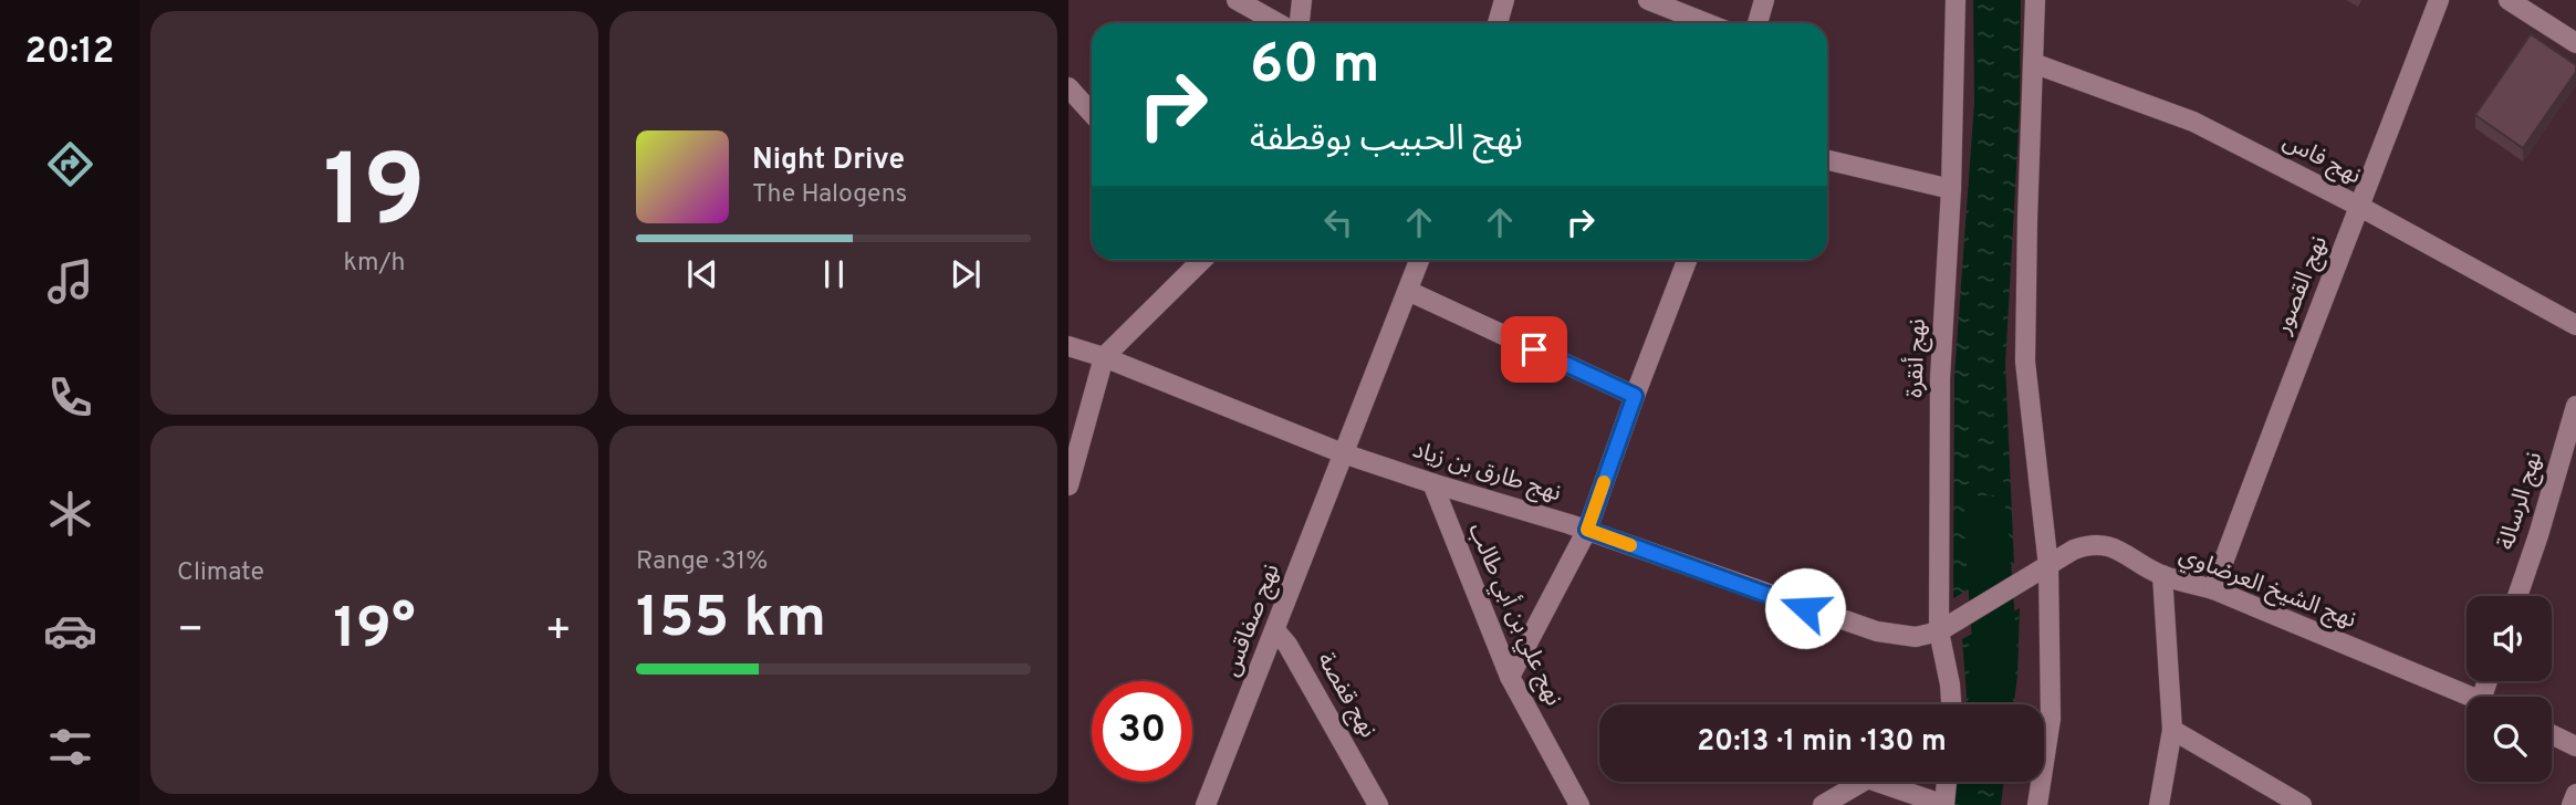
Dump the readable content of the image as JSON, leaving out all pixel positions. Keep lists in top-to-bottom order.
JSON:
{
  "streets": {
    "street": [
      "نهج فاس",
      "نهج القصور",
      "نهج أنقرة",
      "نهج طارق بن زياد",
      "نهج الرسالة",
      "نهج الشيخ العرضاوي",
      "نهج علي بن أبي طالب",
      "نهج صفاقس",
      "نهج قفصة"
    ]
  },
  "crossings": [
    ["نهج فاس", "نهج القصور"],
    ["نهج القصور", "نهج الشيخ العرضاوي"],
    ["نهج أنقرة", "نهج طارق بن زياد"],
    ["نهج أنقرة", "نهج الشيخ العرضاوي"],
    ["نهج طارق بن زياد", "نهج الشيخ العرضاوي"],
    ["نهج طارق بن زياد", "نهج علي بن أبي طالب"],
    ["نهج طارق بن زياد", "نهج صفاقس"],
    ["نهج صفاقس", "نهج قفصة"]
  ],
  "page": {
    "tabs": "20:12",
    "tile": [
      ["19", "km/h"],
      "Climate",
      ["Range · 31%", "155 km"]
    ],
    "turn": ["60 m", "نهج الحبيب بوقطفة"],
    "song": ["Night Drive", "The Halogens"],
    "heat": ["−", "19°", "+"],
    "limit": "30",
    "trip": "20:13 · 1 min · 130 m"
  }
}
